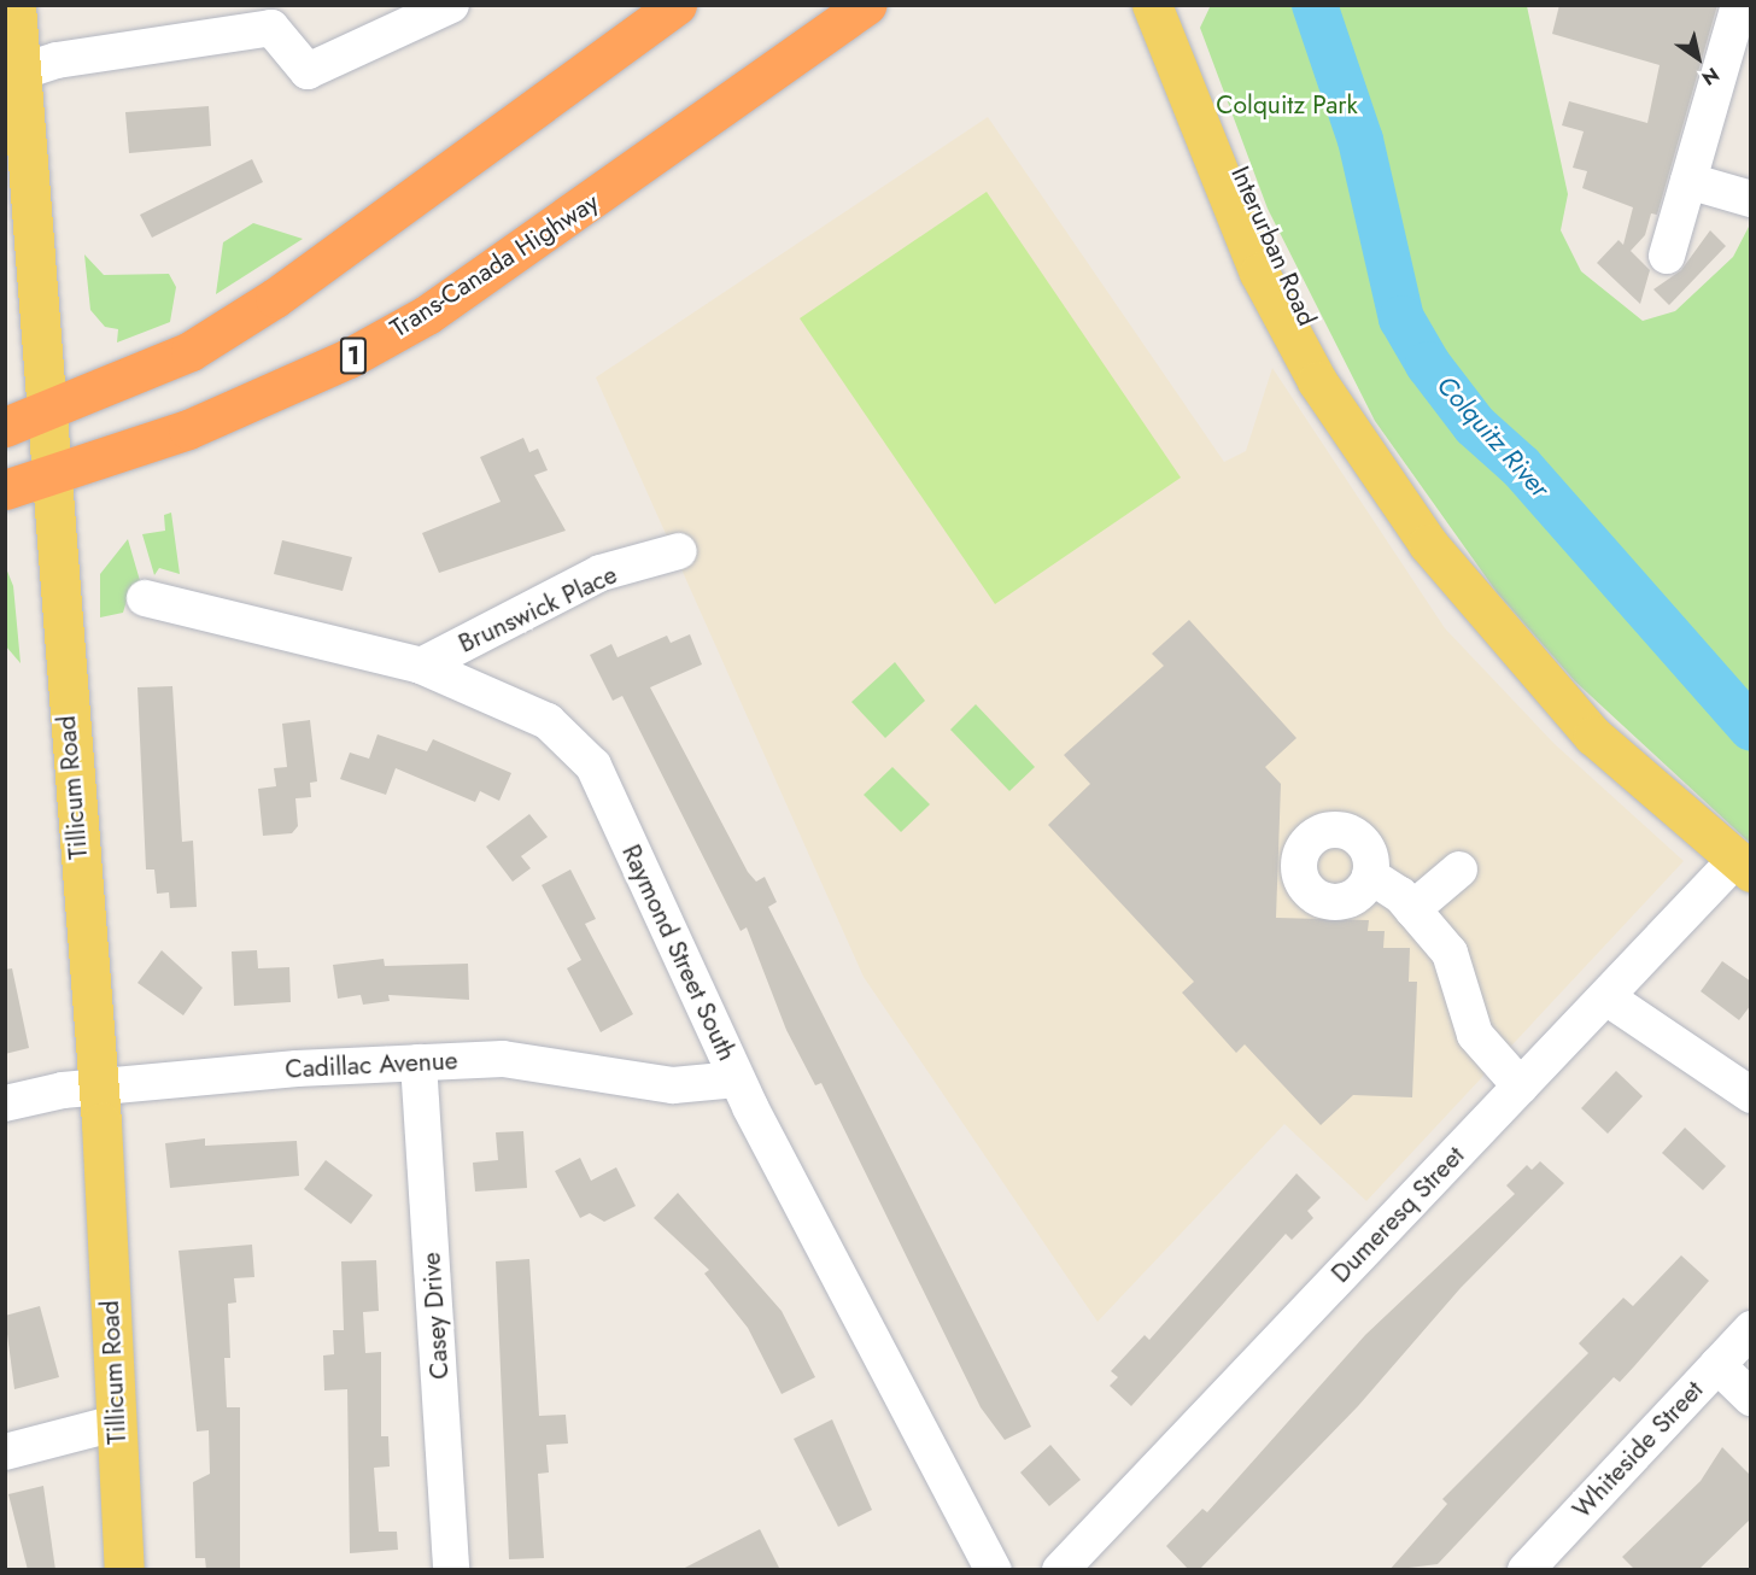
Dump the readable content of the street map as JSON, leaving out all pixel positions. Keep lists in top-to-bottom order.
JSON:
{
  "streets": {
    "highway": ["Trans-Canada Highway", "1"],
    "main road": ["Interurban Road", "Tillicum Road"],
    "street": [
      "Brunswick Place",
      "Raymond Street South",
      "Cadillac Avenue",
      "Dumeresq Street",
      "Casey Drive",
      "Whiteside Street"
    ]
  },
  "crossings": [
    ["Trans-Canada Highway", "Tillicum Road"],
    ["Brunswick Place", "Raymond Street South"],
    ["Tillicum Road", "Cadillac Avenue"],
    ["Raymond Street South", "Cadillac Avenue"],
    ["Cadillac Avenue", "Casey Drive"]
  ],
  "water": ["Colquitz River"],
  "parks": ["Colquitz Park"],
  "north": "bottom right"
}
